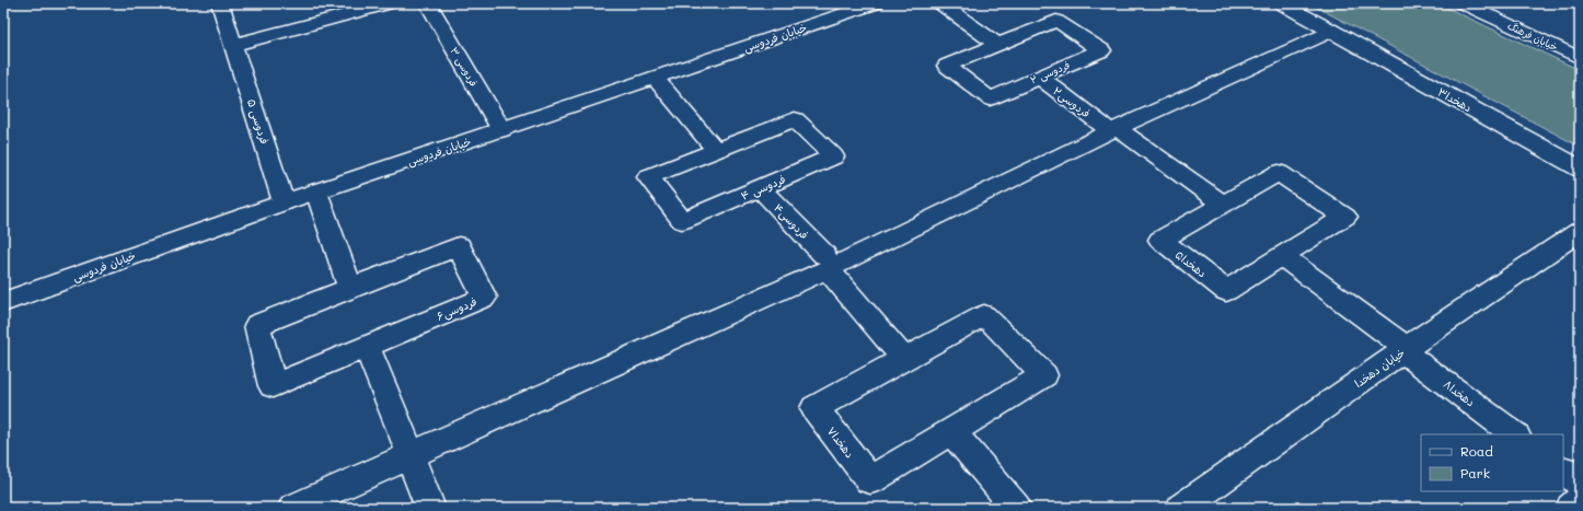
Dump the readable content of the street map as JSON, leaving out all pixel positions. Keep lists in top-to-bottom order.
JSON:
{
  "streets": {
    "street": [
      "خیابان فرهنگ",
      "خیابان فردوسی",
      "فردوسی ۳",
      "فردوسی ۲",
      "دهخدا۳",
      "فردوسی۲",
      "فردوسی ۵",
      "فردوسی ۴",
      "فردوسی۴",
      "دهخدا۵",
      "فردوسی۶",
      "خیابان دهخدا",
      "دهخدا۸",
      "دهخدا۷"
    ]
  },
  "crossings": [
    ["خیابان فردوسی", "فردوسی ۳"],
    ["خیابان فردوسی", "فردوسی ۵"],
    ["فردوسی ۲", "فردوسی۲"],
    ["فردوسی ۴", "فردوسی۴"],
    ["خیابان دهخدا", "دهخدا۸"]
  ],
  "legend": ["Road", "Park"]
}
